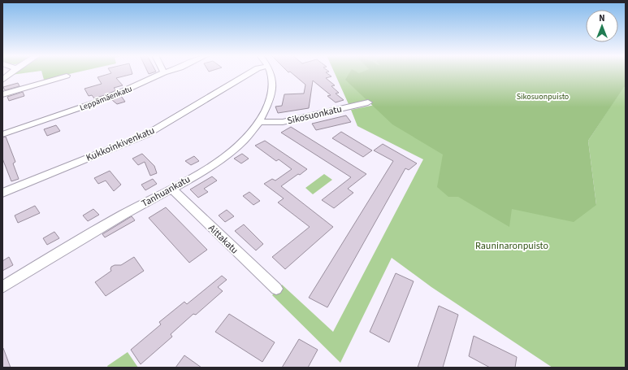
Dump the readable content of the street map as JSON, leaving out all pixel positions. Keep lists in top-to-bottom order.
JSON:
{
  "streets": {
    "street": [
      "Leppämäenkatu",
      "Sikosuonkatu",
      "Kukkoinkivenkatu",
      "Tanhuankatu",
      "Aittakatu"
    ]
  },
  "crossings": [
    ["Sikosuonkatu", "Tanhuankatu"],
    ["Tanhuankatu", "Aittakatu"]
  ],
  "parks": ["Sikosuonpuisto", "Rauninaronpuisto"],
  "north": "top"
}
